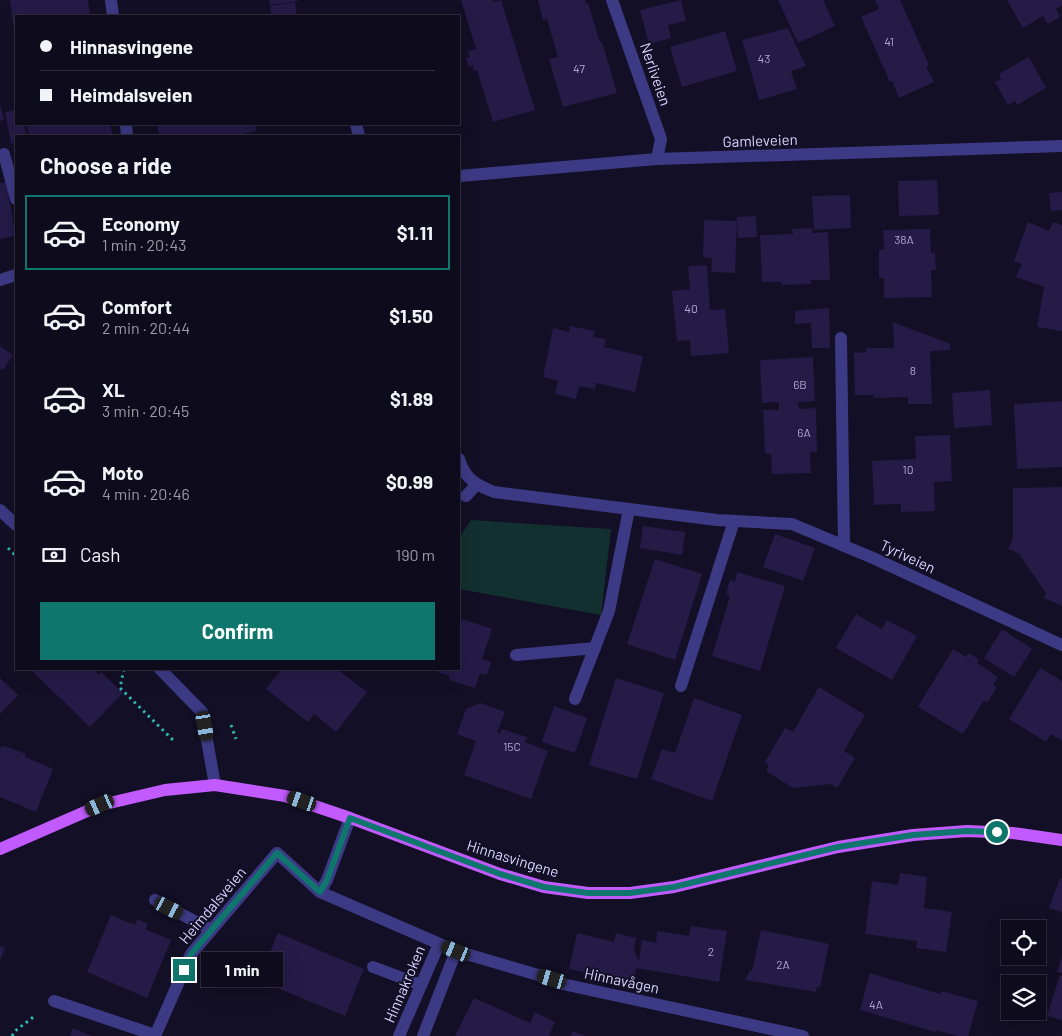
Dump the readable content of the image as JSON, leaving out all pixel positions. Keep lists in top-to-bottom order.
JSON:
{
  "streets": {
    "main road": ["Hinnasvingene"],
    "street": [
      "Nerliveien",
      "Gamleveien",
      "Tyriveien",
      "Heimdalsveien",
      "Hinnavågen",
      "Hinnakroken"
    ]
  },
  "crossings": [
    ["Nerliveien", "Gamleveien"],
    ["Heimdalsveien", "Hinnavågen"],
    ["Hinnavågen", "Hinnakroken"]
  ],
  "house_numbers": [
    "41",
    "43",
    "47",
    "38A",
    "40",
    "8",
    "6B",
    "6A",
    "10",
    "15C",
    "2",
    "2A",
    "4A"
  ],
  "page": {
    "banner": ["Hinnasvingene", "Heimdalsveien"],
    "heading": "Choose a ride",
    "list": [
      {
        "name": "Economy",
        "note": "1 min · 20:43",
        "value": "$1.11"
      },
      {
        "name": "Comfort",
        "note": "2 min · 20:44",
        "value": "$1.50"
      },
      {
        "name": "XL",
        "note": "3 min · 20:45",
        "value": "$1.89"
      },
      {
        "name": "Moto",
        "note": "4 min · 20:46",
        "value": "$0.99"
      }
    ],
    "pay": ["Cash", "190 m"],
    "buttons": "Confirm",
    "bubble": "1 min"
  }
}
